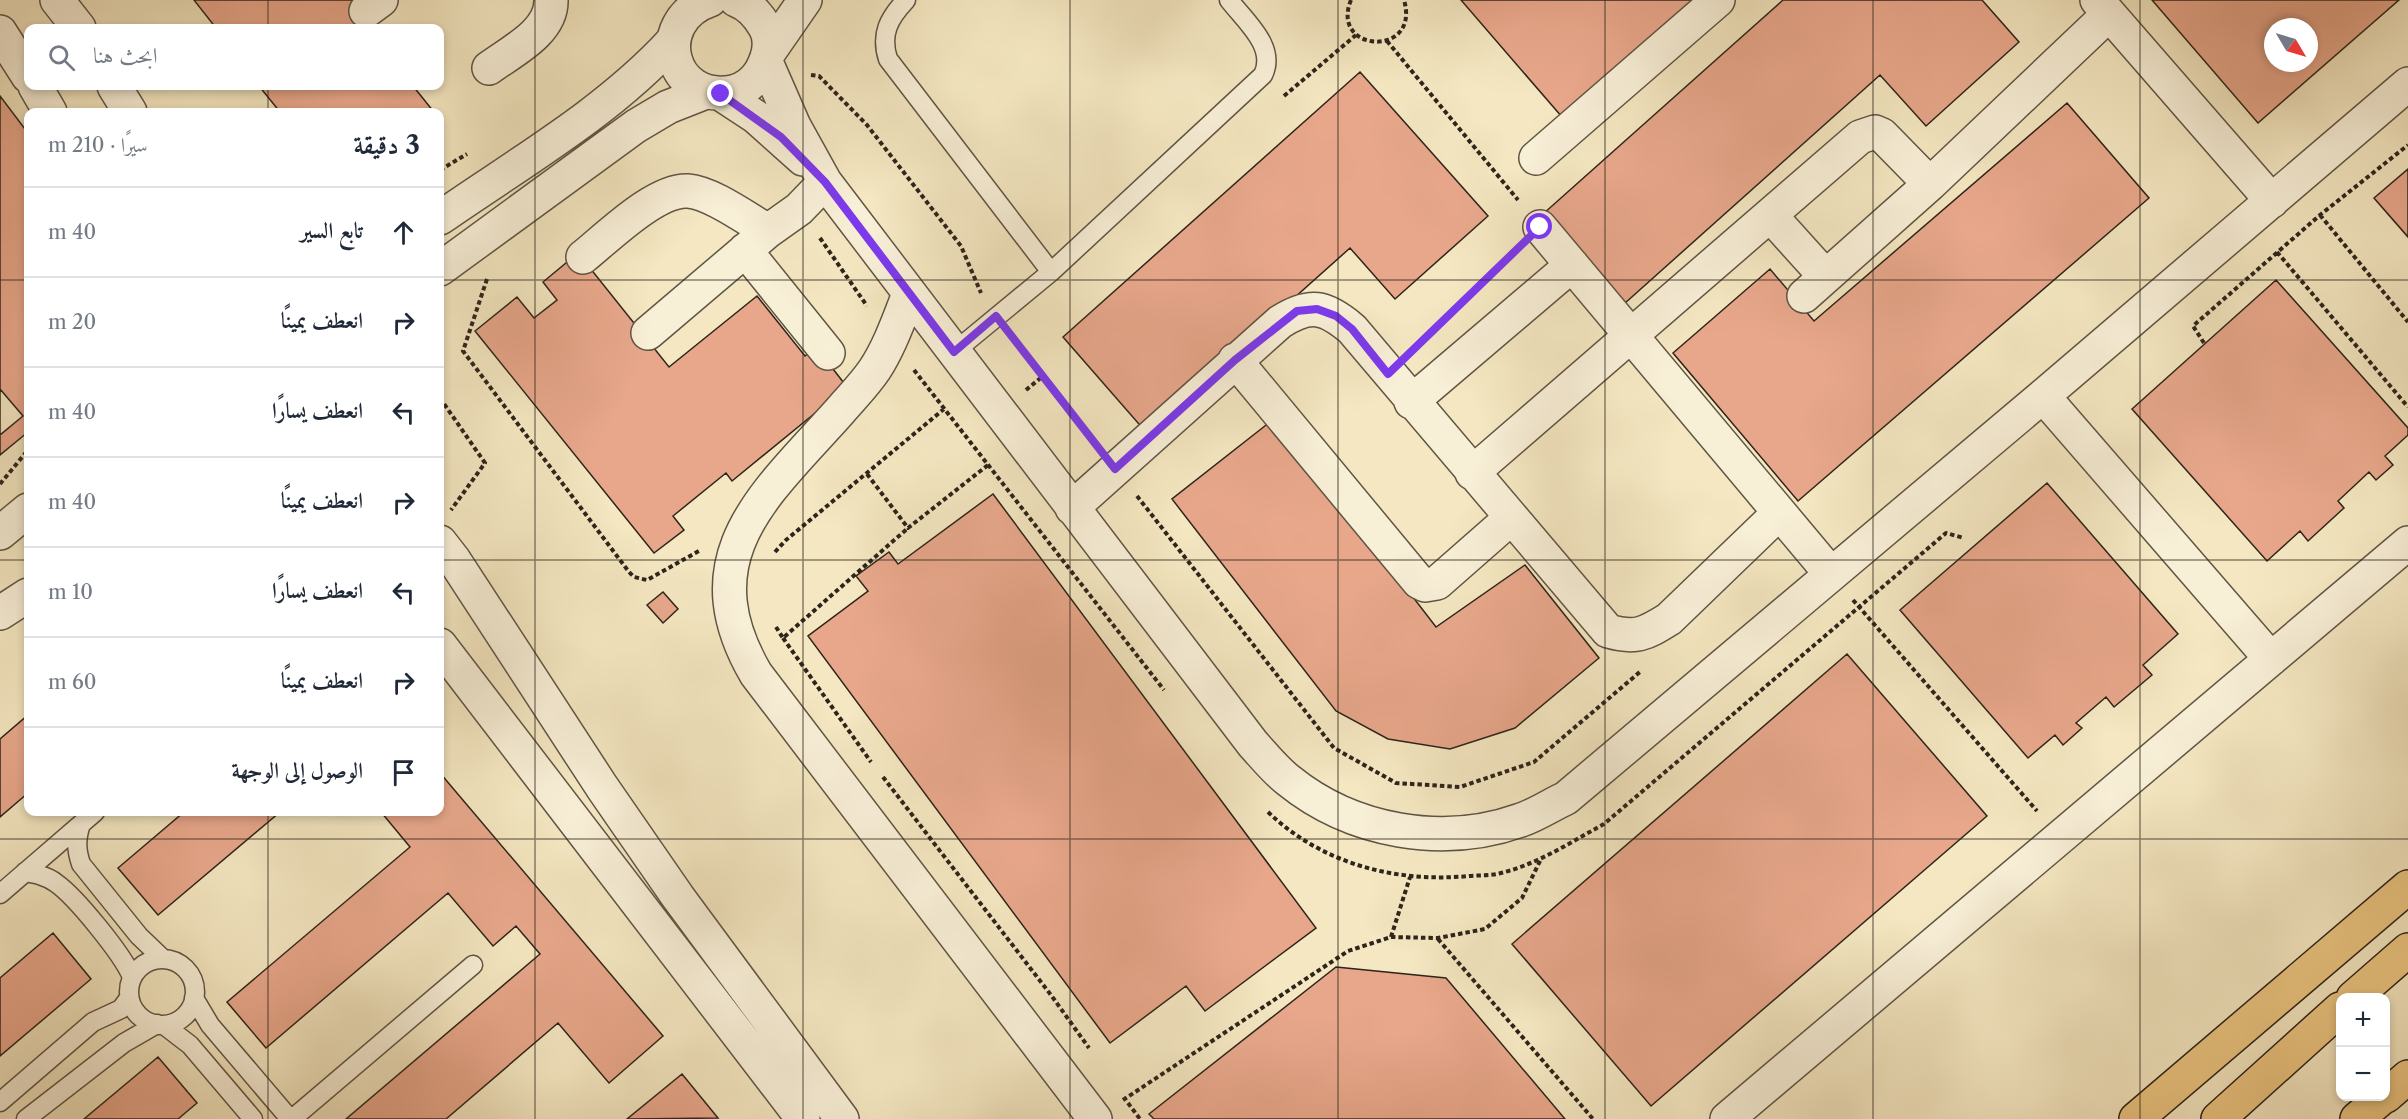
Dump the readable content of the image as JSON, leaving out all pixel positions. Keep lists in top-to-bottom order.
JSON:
{
  "north": "bottom right",
  "page": {
    "search": "ابحث هنا",
    "heading": ["3 دقيقة", "سيرًا · 210 m"],
    "list": [
      ["تابع السير", "40 m"],
      ["انعطف يمينًا", "20 m"],
      ["انعطف يسارًا", "40 m"],
      ["انعطف يمينًا", "40 m"],
      ["انعطف يسارًا", "10 m"],
      ["انعطف يمينًا", "60 m"],
      "الوصول إلى الوجهة"
    ],
    "map_buttons": ["+", "−"]
  }
}
